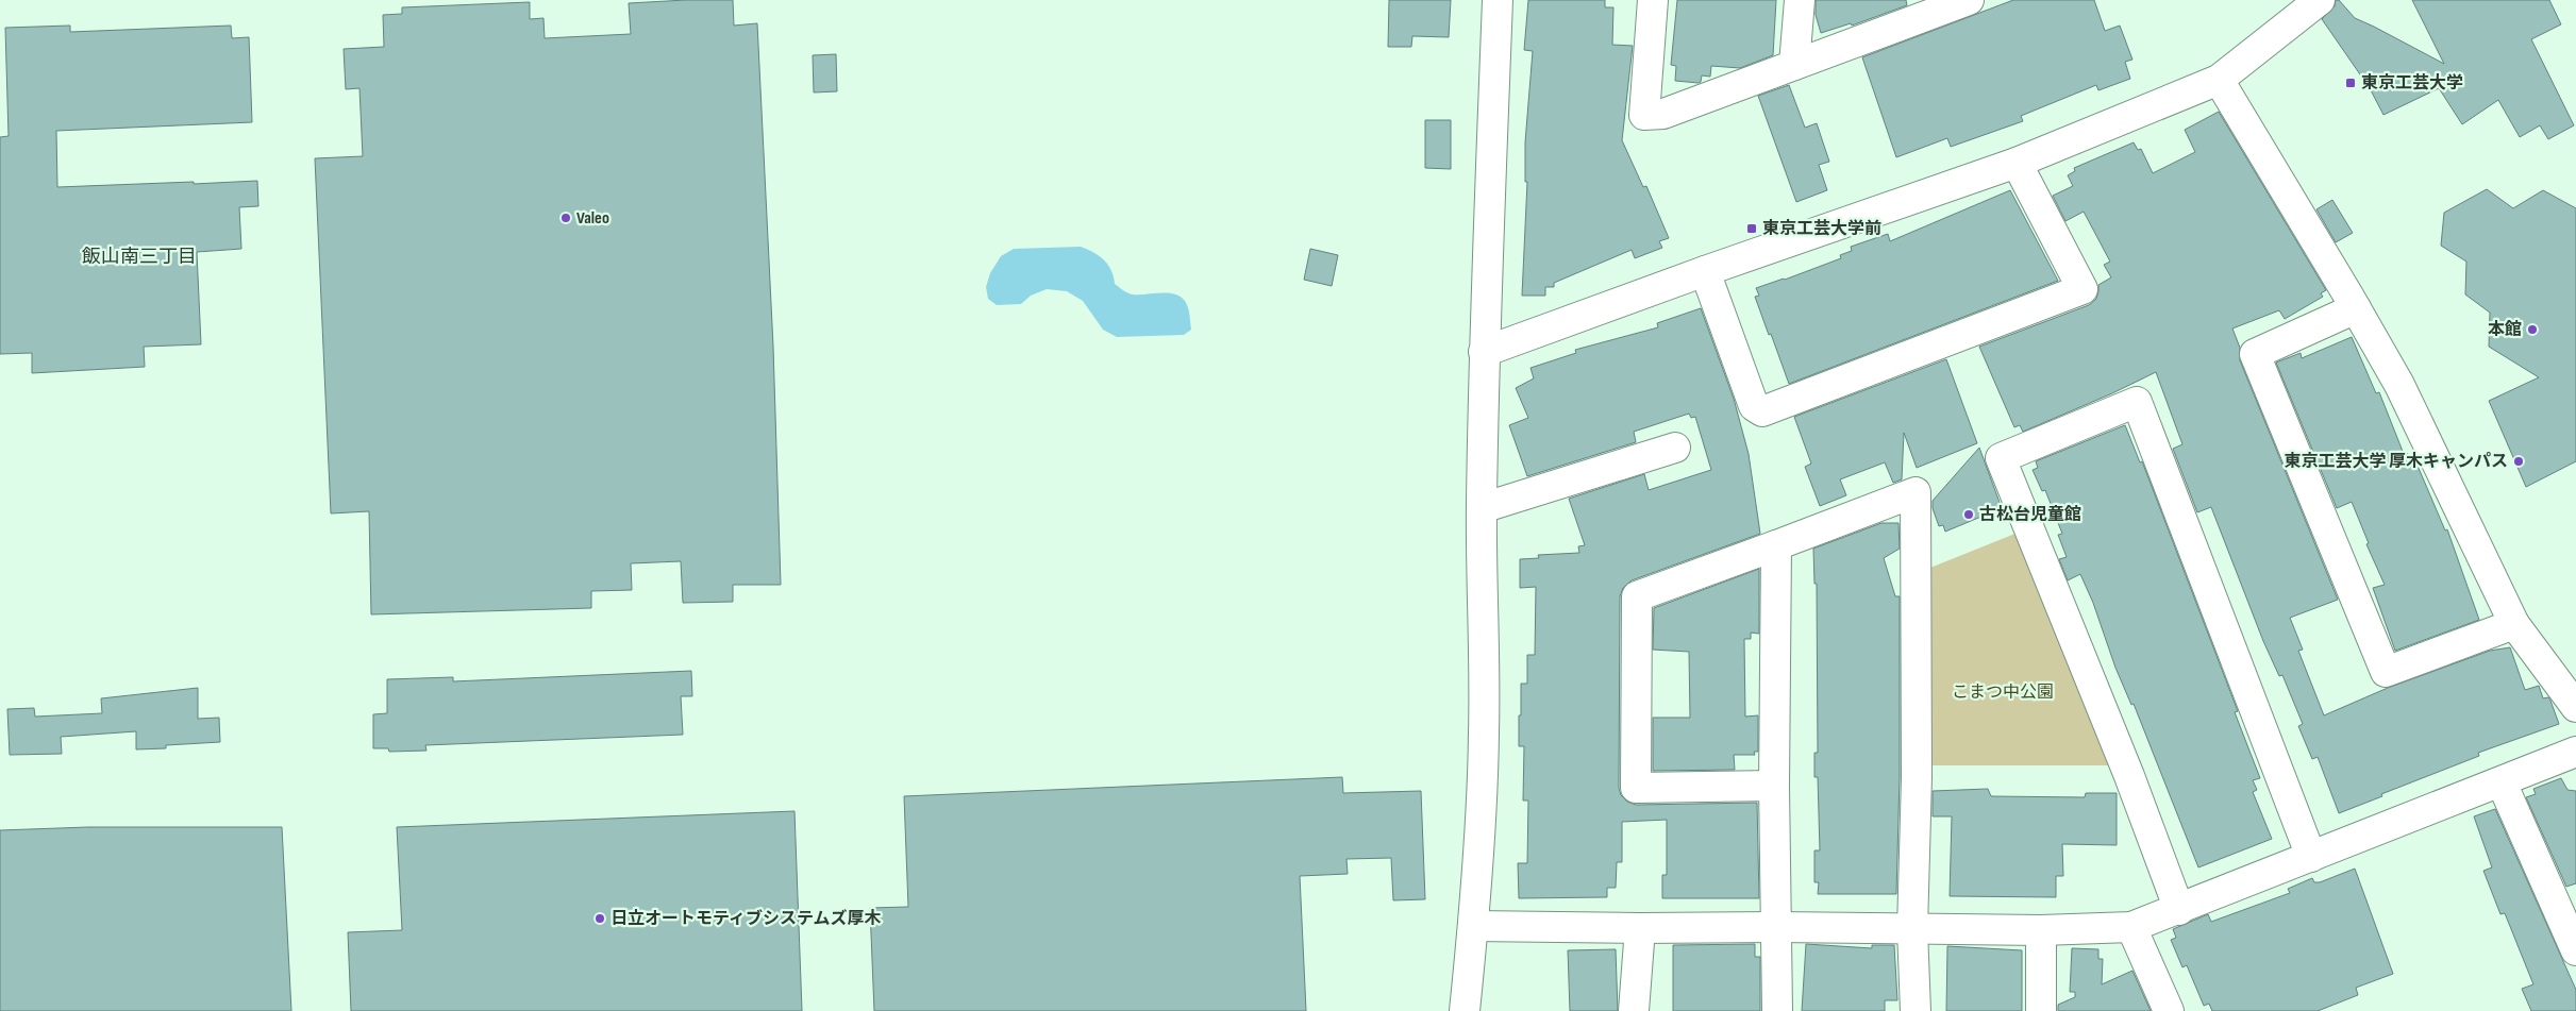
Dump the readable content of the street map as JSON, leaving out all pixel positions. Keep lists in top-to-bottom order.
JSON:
{
  "districts": ["飯山南三丁目"],
  "parks": ["こまつ中公園"],
  "places": {
    "transit": ["東京工芸大学", "東京工芸大学前"],
    "other": [
      "Valeo",
      "本館",
      "東京工芸大学 厚木キャンパス",
      "古松台児童館",
      "日立オートモティブシステムズ厚木"
    ]
  }
}
